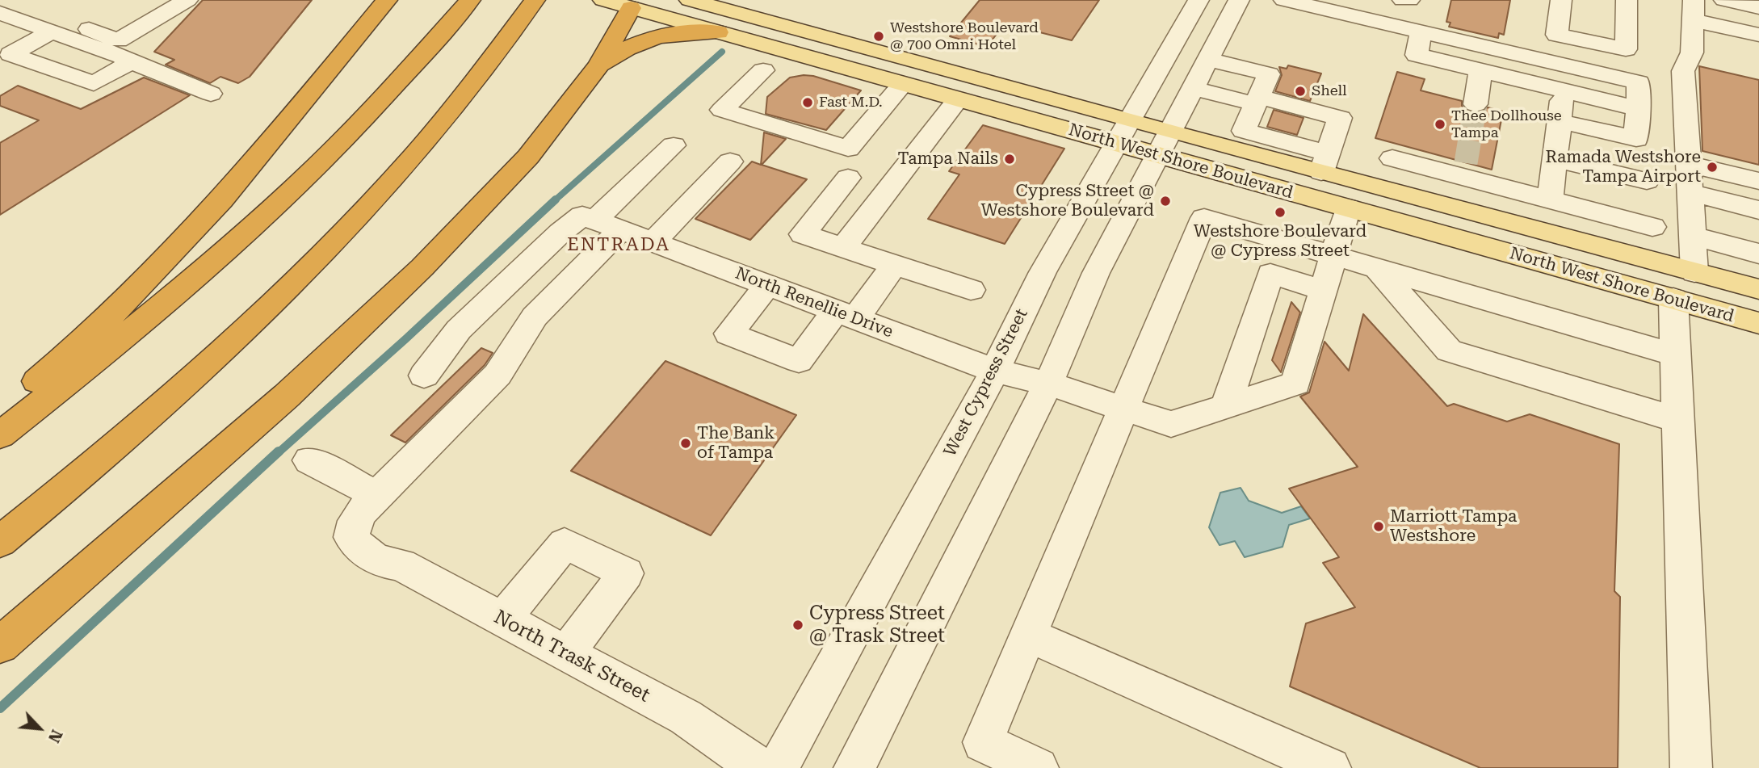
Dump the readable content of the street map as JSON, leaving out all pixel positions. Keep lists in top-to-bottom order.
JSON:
{
  "streets": {
    "main road": ["North West Shore Boulevard"],
    "street": ["North Renellie Drive", "West Cypress Street", "North Trask Street"]
  },
  "crossings": [
    ["North West Shore Boulevard", "West Cypress Street"],
    ["North Renellie Drive", "West Cypress Street"]
  ],
  "districts": ["ENTRADA"],
  "places": [
    "Westshore Boulevard @ 700 Omni Hotel",
    "Shell",
    "Fast M.D.",
    "Thee Dollhouse Tampa",
    "Tampa Nails",
    "Ramada Westshore Tampa Airport",
    "Cypress Street @ Westshore Boulevard",
    "Westshore Boulevard @ Cypress Street",
    "The Bank of Tampa",
    "Marriott Tampa Westshore",
    "Cypress Street @ Trask Street"
  ],
  "north": "bottom right"
}
